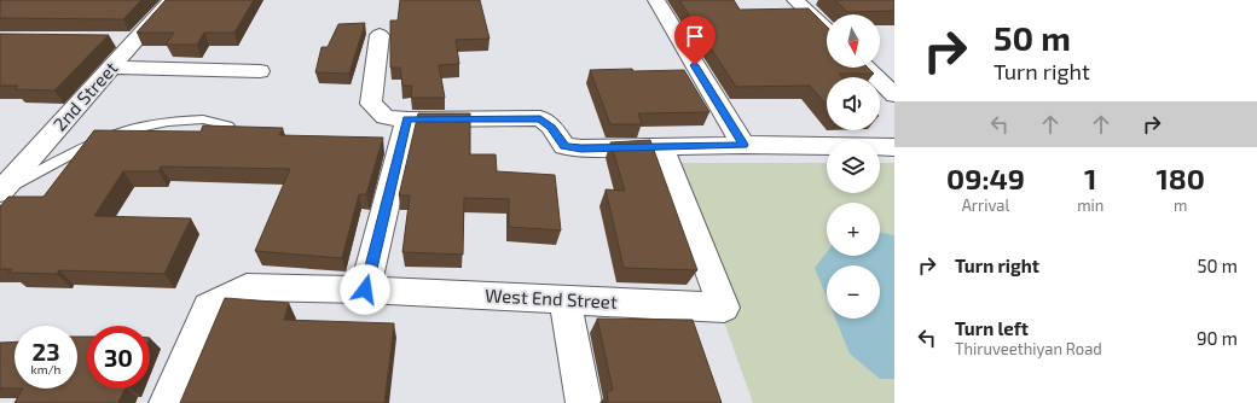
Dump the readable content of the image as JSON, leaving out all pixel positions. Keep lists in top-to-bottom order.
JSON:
{
  "streets": {
    "street": ["2nd Street", "West End Street"]
  },
  "north": "bottom",
  "page": {
    "turn": ["50 m", "Turn right"],
    "map_buttons": ["+", "−"],
    "eta": [
      "09:49",
      "Arrival",
      "1",
      "min",
      "180",
      "m"
    ],
    "list": [
      {
        "name": "Turn right",
        "value": "50 m"
      },
      {
        "name": "Turn left",
        "note": "Thiruveethiyan Road",
        "value": "90 m"
      }
    ],
    "speed": "23 km/h",
    "limit": "30"
  }
}
